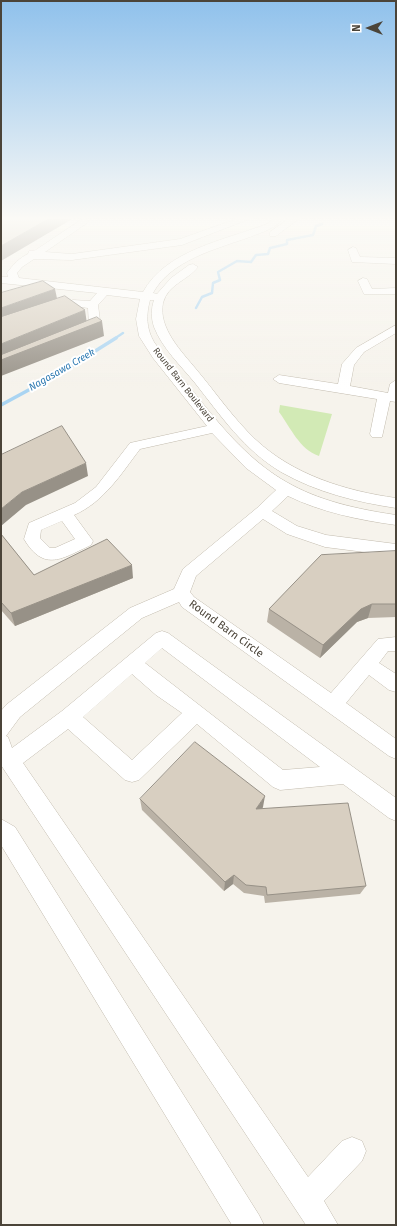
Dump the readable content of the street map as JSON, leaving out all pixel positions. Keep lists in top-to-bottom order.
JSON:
{
  "streets": {
    "street": ["Round Barn Boulevard", "Round Barn Circle"]
  },
  "crossings": [
    ["Round Barn Boulevard", "Round Barn Circle"]
  ],
  "water": ["Nagasawa Creek"],
  "north": "left"
}
